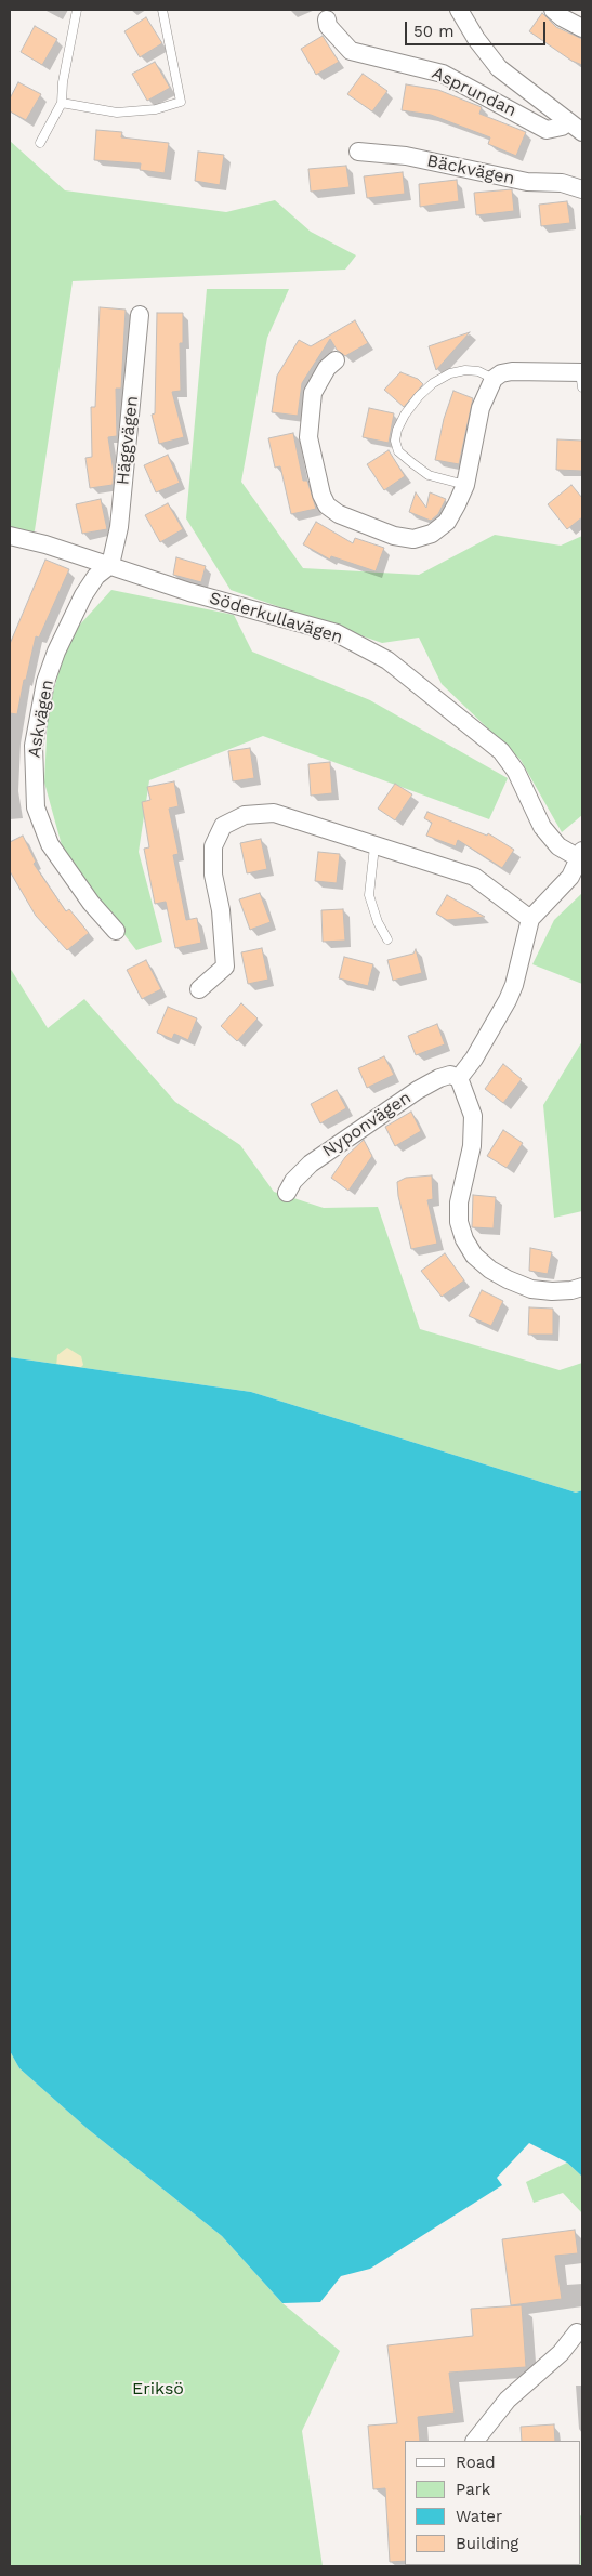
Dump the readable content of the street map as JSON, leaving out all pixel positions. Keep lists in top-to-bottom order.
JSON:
{
  "streets": {
    "street": [
      "Asprundan",
      "Bäckvägen",
      "Häggvägen",
      "Söderkullavägen",
      "Askvägen",
      "Nyponvägen"
    ]
  },
  "crossings": [
    ["Häggvägen", "Söderkullavägen"],
    ["Häggvägen", "Askvägen"],
    ["Söderkullavägen", "Askvägen"]
  ],
  "parks": ["Eriksö"],
  "legend": [
    "Road",
    "Park",
    "Water",
    "Building"
  ],
  "scale_bar": "50 m"
}
